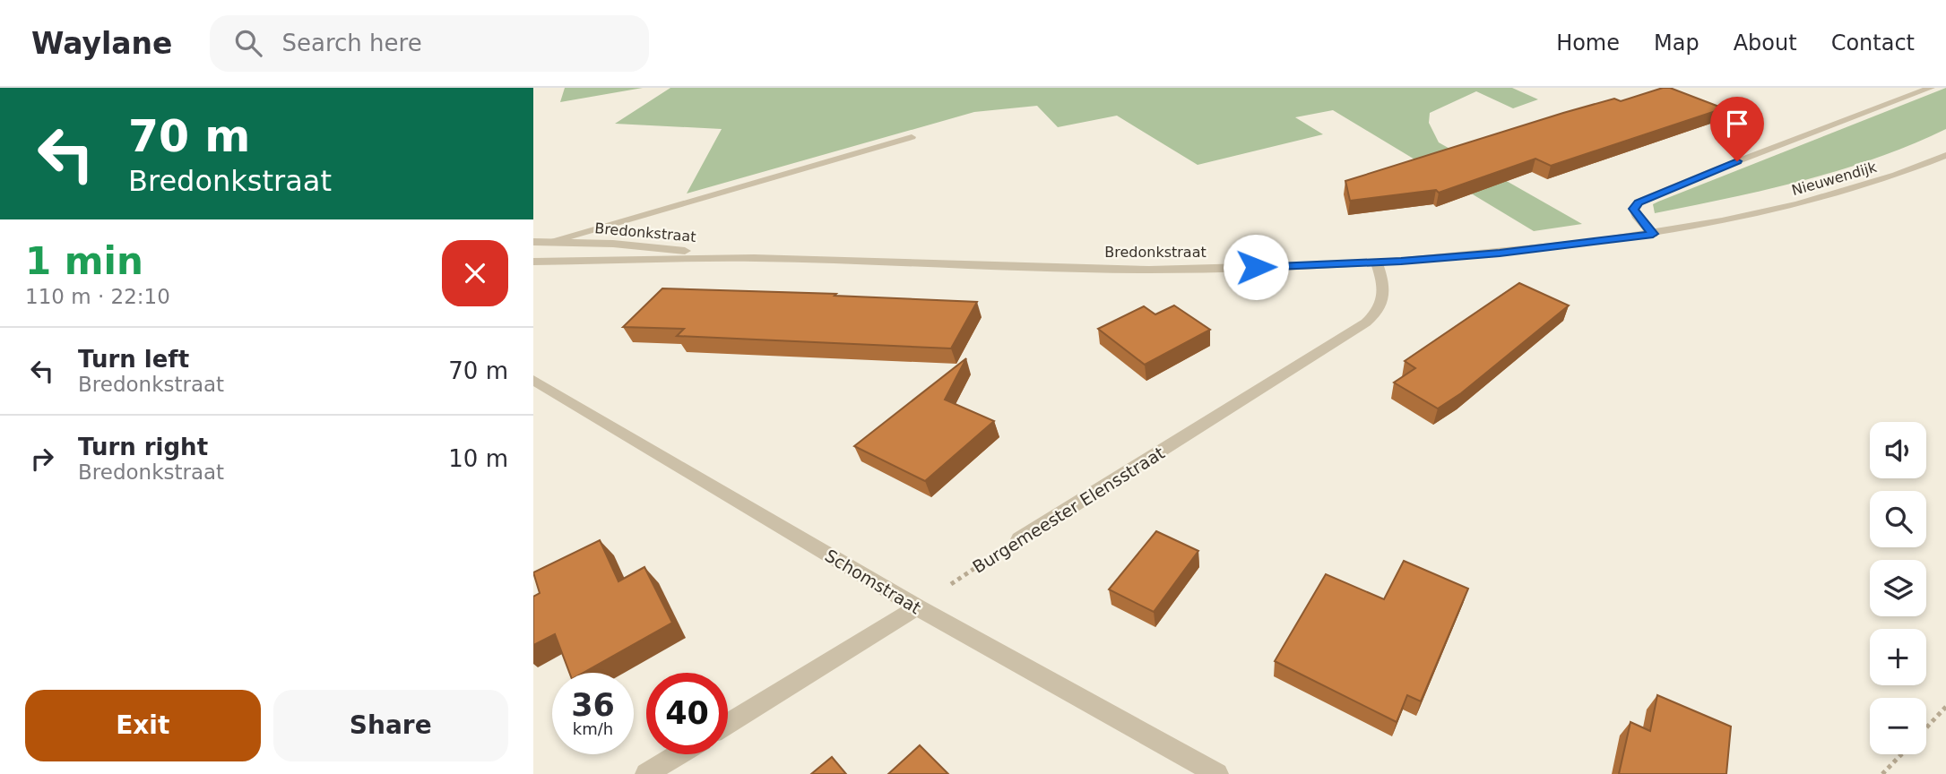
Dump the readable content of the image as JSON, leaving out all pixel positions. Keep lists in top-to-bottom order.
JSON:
{
  "streets": {
    "street": [
      "Nieuwendijk",
      "Bredonkstraat",
      "Burgemeester Elensstraat",
      "Schomstraat"
    ]
  },
  "crossings": [
    ["Nieuwendijk", "Bredonkstraat"],
    ["Bredonkstraat", "Burgemeester Elensstraat"],
    ["Burgemeester Elensstraat", "Schomstraat"]
  ],
  "page": {
    "header": "Waylane",
    "search": "Search here",
    "nav": [
      "Home",
      "Map",
      "About",
      "Contact"
    ],
    "turn": ["70 m", "Bredonkstraat"],
    "heading": ["1 min", "110 m · 22:10"],
    "list": [
      {
        "name": "Turn left",
        "note": "Bredonkstraat",
        "value": "70 m"
      },
      {
        "name": "Turn right",
        "note": "Bredonkstraat",
        "value": "10 m"
      }
    ],
    "map_buttons": ["+", "−"],
    "speed": "36 km/h",
    "limit": "40",
    "buttons": ["Exit", "Share"]
  }
}
